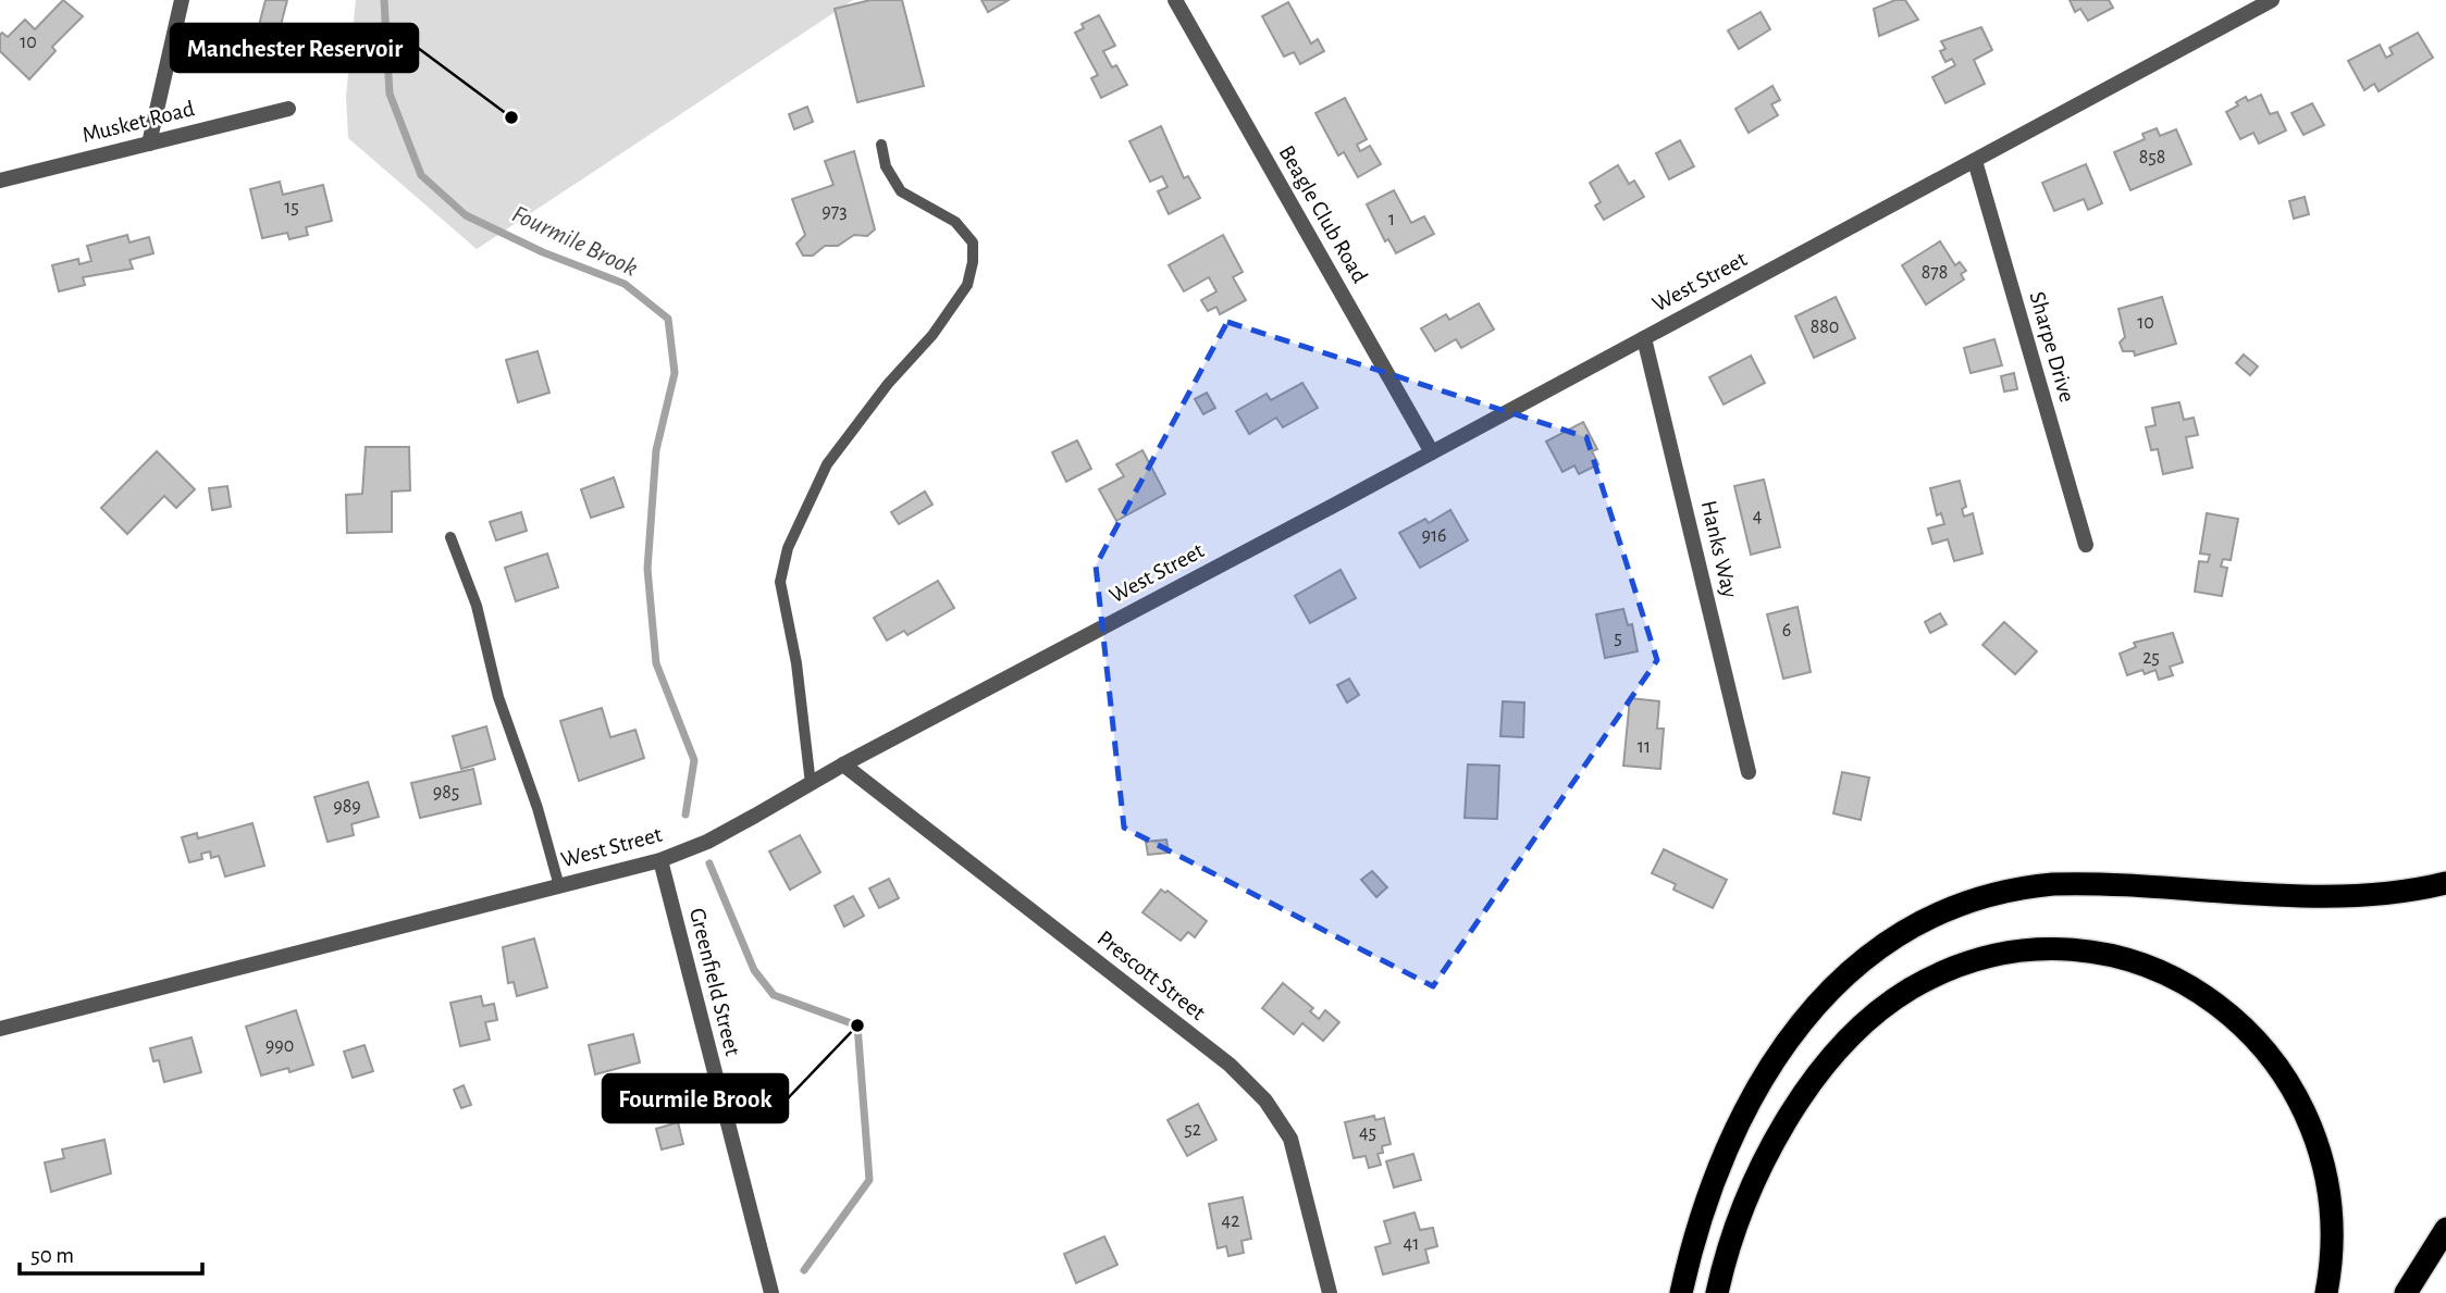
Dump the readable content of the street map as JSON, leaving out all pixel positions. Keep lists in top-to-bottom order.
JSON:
{
  "streets": {
    "street": [
      "Musket Road",
      "Beagle Club Road",
      "West Street",
      "Sharpe Drive",
      "Hanks Way",
      "Prescott Street",
      "Greenfield Street"
    ]
  },
  "crossings": [
    ["Beagle Club Road", "West Street"],
    ["West Street", "Sharpe Drive"],
    ["West Street", "Hanks Way"],
    ["West Street", "Prescott Street"],
    ["West Street", "Greenfield Street"]
  ],
  "water": ["Fourmile Brook"],
  "places": ["Manchester Reservoir", "Fourmile Brook"],
  "house_numbers": [
    "10",
    "858",
    "15",
    "973",
    "1",
    "878",
    "10",
    "880",
    "4",
    "916",
    "6",
    "5",
    "25",
    "11",
    "985",
    "989",
    "990",
    "52",
    "45",
    "42",
    "41"
  ],
  "scale_bar": "50 m"
}
